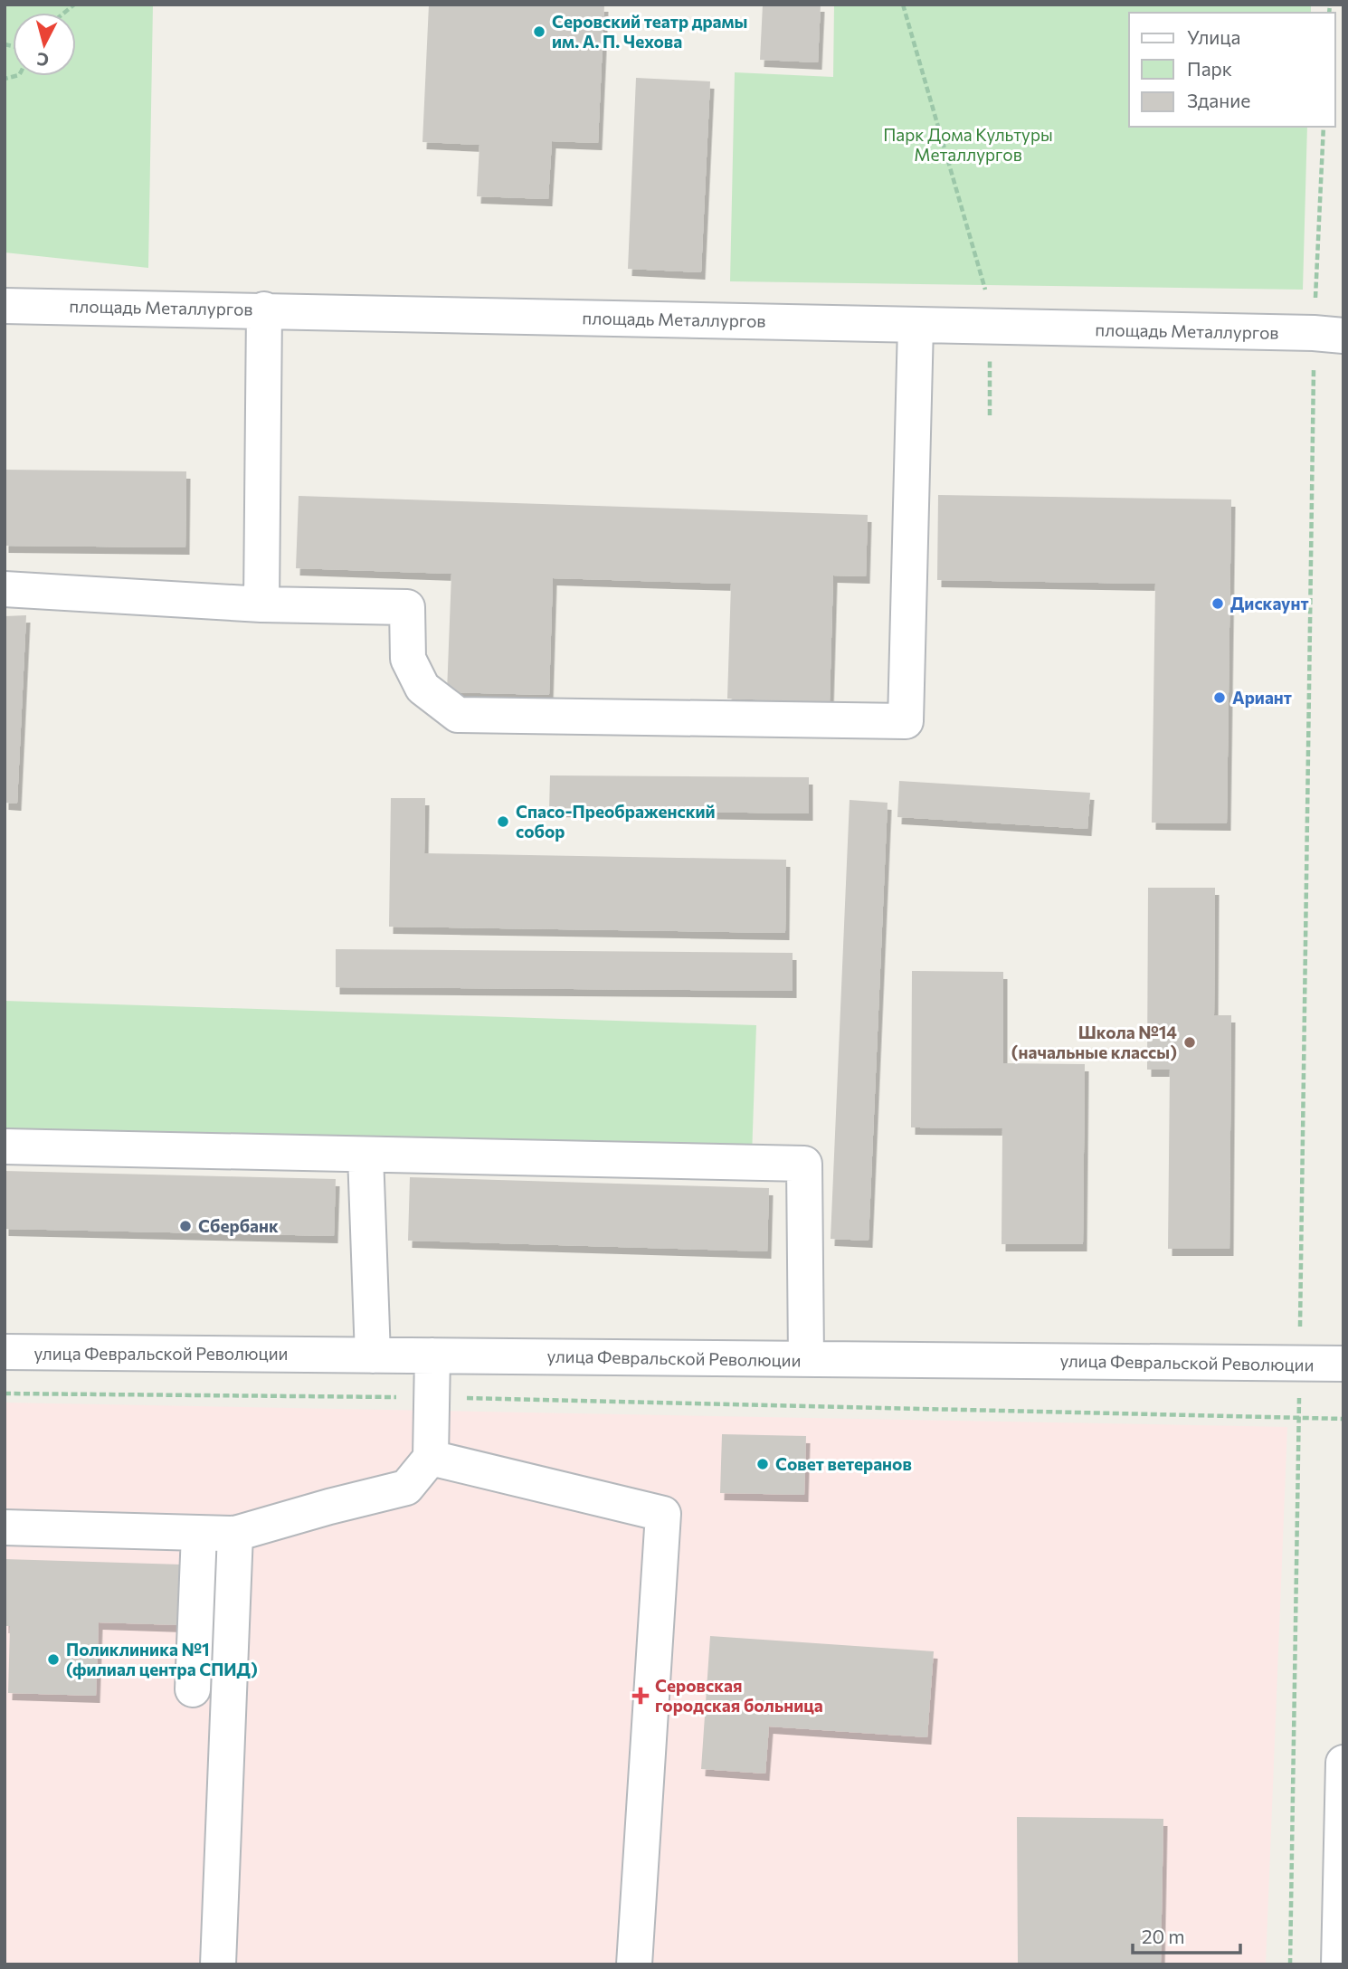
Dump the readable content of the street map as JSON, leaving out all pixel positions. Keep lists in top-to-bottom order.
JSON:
{
  "streets": {
    "street": ["площадь Металлургов", "улица Февральской Революции"]
  },
  "parks": ["Парк Дома Культуры Металлургов"],
  "places": {
    "other": [
      "Серовский театр драмы им. А. П. Чехова",
      "Дискаунт",
      "Ариант",
      "Спасо-Преображенский собор",
      "Школа №14 (начальные классы)",
      "Сбербанк",
      "Совет ветеранов",
      "Поликлиника №1 (филиал центра СПИД)"
    ],
    "health": ["Серовская городская больница"]
  },
  "legend": ["Улица", "Парк", "Здание"],
  "scale_bar": "20 m",
  "north": "bottom"
}
